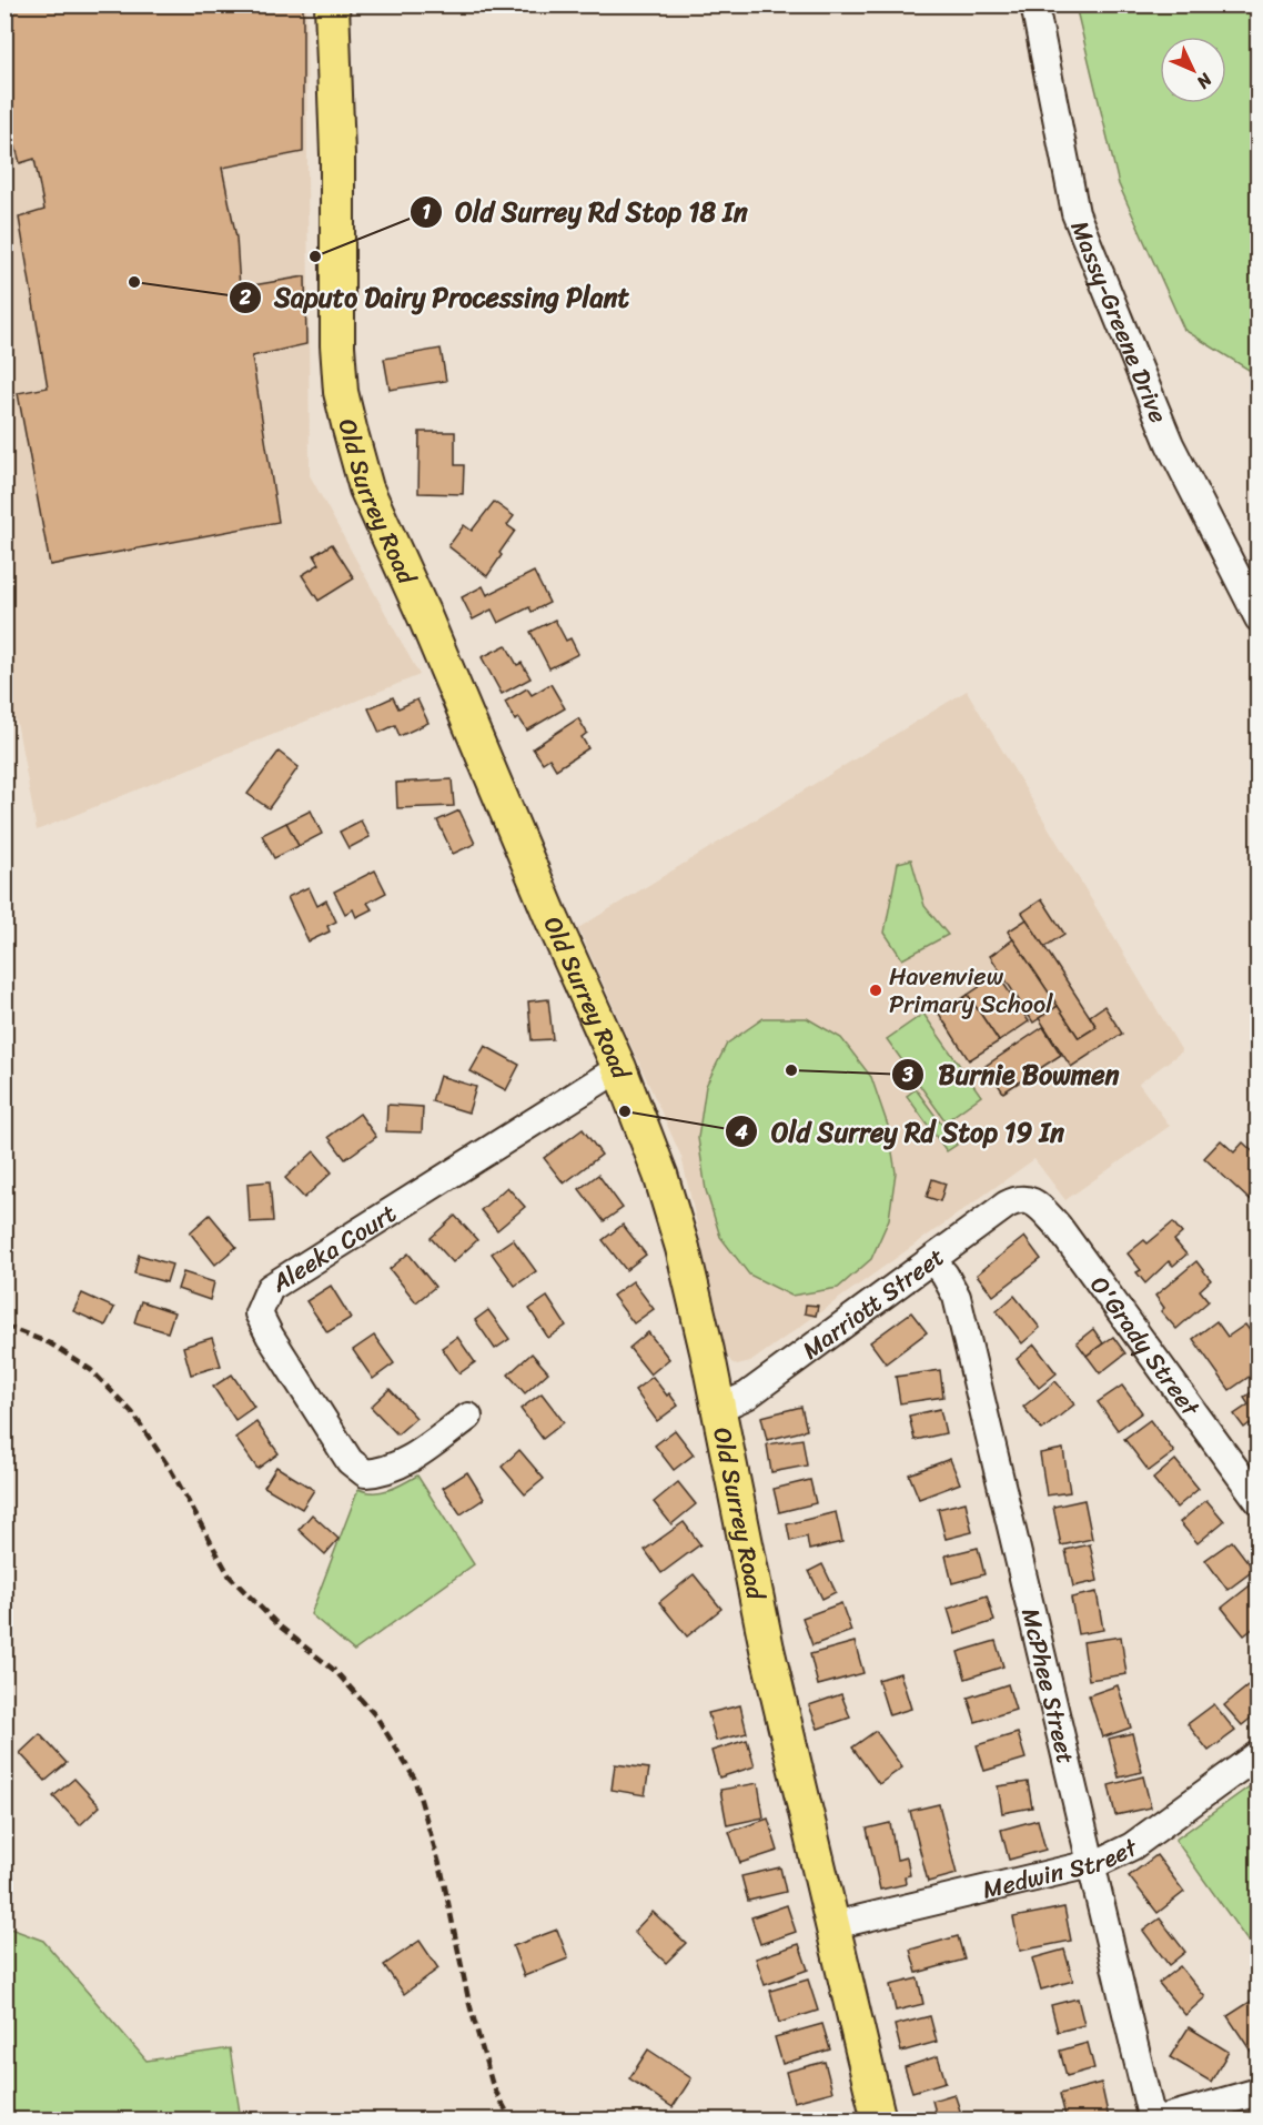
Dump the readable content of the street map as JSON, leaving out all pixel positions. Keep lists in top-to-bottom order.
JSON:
{
  "streets": {
    "main road": ["Old Surrey Road"],
    "street": [
      "Massy-Greene Drive",
      "Aleeka Court",
      "Marriott Street",
      "O'Grady Street",
      "McPhee Street",
      "Medwin Street"
    ]
  },
  "crossings": [
    ["Old Surrey Road", "Aleeka Court"],
    ["Old Surrey Road", "Marriott Street"],
    ["Old Surrey Road", "Medwin Street"],
    ["Marriott Street", "O'Grady Street"],
    ["Marriott Street", "McPhee Street"],
    ["McPhee Street", "Medwin Street"]
  ],
  "places": [
    "Old Surrey Rd Stop 18 In",
    "Saputo Dairy Processing Plant",
    "Havenview Primary School",
    "Burnie Bowmen",
    "Old Surrey Rd Stop 19 In"
  ],
  "north": "bottom right"
}
